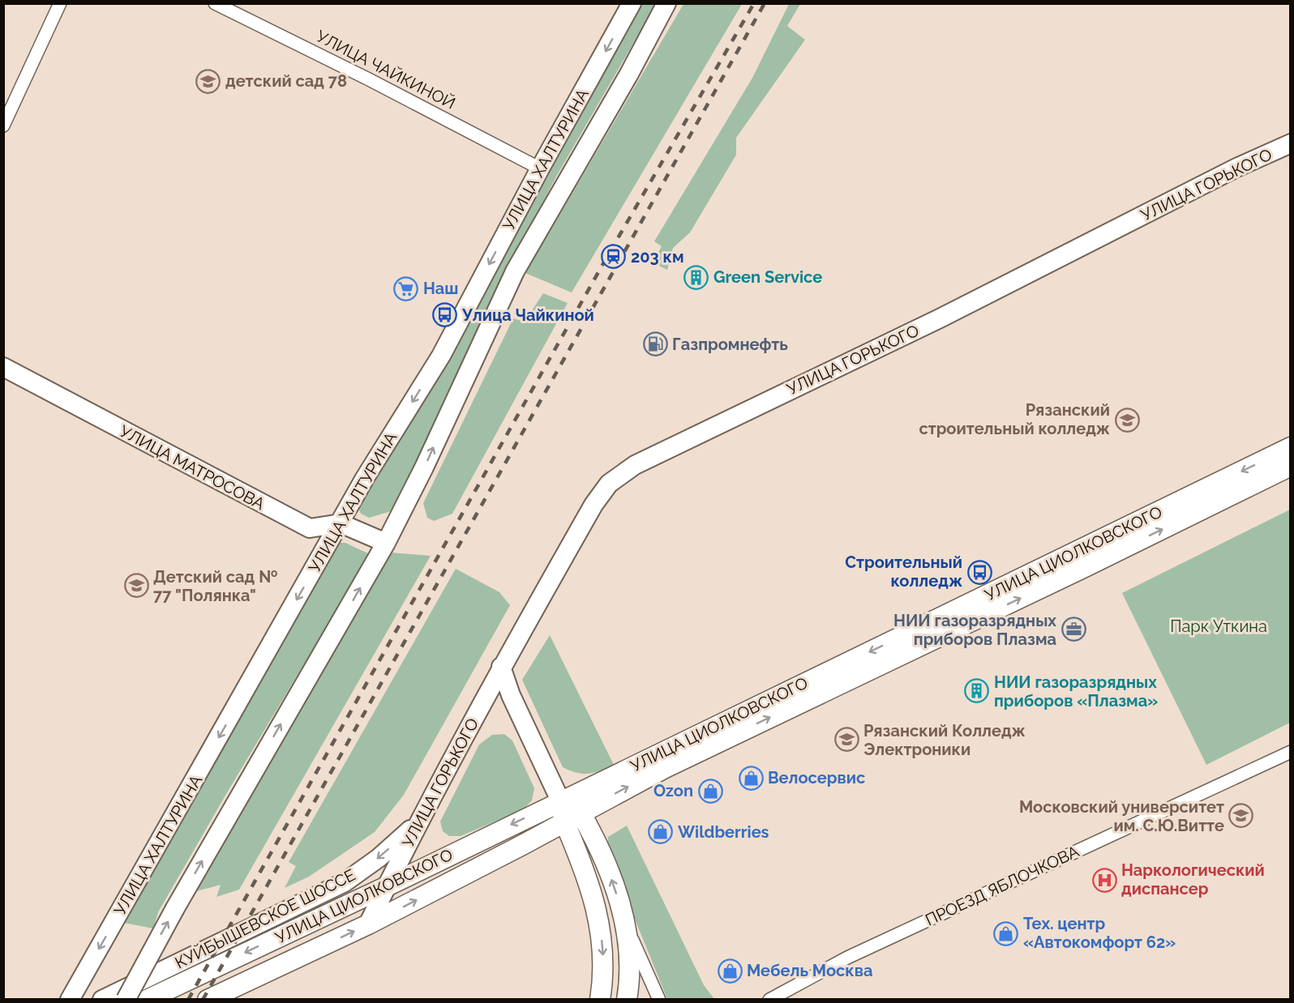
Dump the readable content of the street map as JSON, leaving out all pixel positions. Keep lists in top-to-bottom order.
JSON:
{
  "streets": {
    "main road": [
      "УЛИЦА ХАЛТУРИНА",
      "УЛИЦА ГОРЬКОГО",
      "УЛИЦА МАТРОСОВА",
      "УЛИЦА ЦИОЛКОВСКОГО",
      "КУЙБЫШЕВСКОЕ ШОССЕ"
    ],
    "street": ["УЛИЦА ЧАЙКИНОЙ", "ПРОЕЗД ЯБЛОЧКОВА"]
  },
  "crossings": [
    ["УЛИЦА ЧАЙКИНОЙ", "УЛИЦА ХАЛТУРИНА"],
    ["УЛИЦА ХАЛТУРИНА", "УЛИЦА МАТРОСОВА"],
    ["УЛИЦА ГОРЬКОГО", "УЛИЦА ЦИОЛКОВСКОГО"],
    ["УЛИЦА ГОРЬКОГО", "КУЙБЫШЕВСКОЕ ШОССЕ"]
  ],
  "one_way": ["КУЙБЫШЕВСКОЕ ШОССЕ"],
  "parks": ["Парк Уткина"],
  "places": {
    "school or university": [
      "детский сад 78",
      "Рязанский строительный колледж",
      "Детский сад № 77 \"Полянка\"",
      "Рязанский Колледж Электроники",
      "Московский университет им. С.Ю.Витте"
    ],
    "station": ["203 км"],
    "building": ["Green Service", "НИИ газоразрядных приборов «Плазма»"],
    "supermarket": ["Наш"],
    "bus stop": ["Улица Чайкиной", "Строительный колледж"],
    "fuel station": ["Газпромнефть"],
    "office": ["НИИ газоразрядных приборов Плазма"],
    "shop": [
      "Велосервис",
      "Ozon",
      "Wildberries",
      "Тех. центр «Автокомфорт 62»",
      "Мебель Москва"
    ],
    "hospital": ["Наркологический диспансер"]
  }
}
